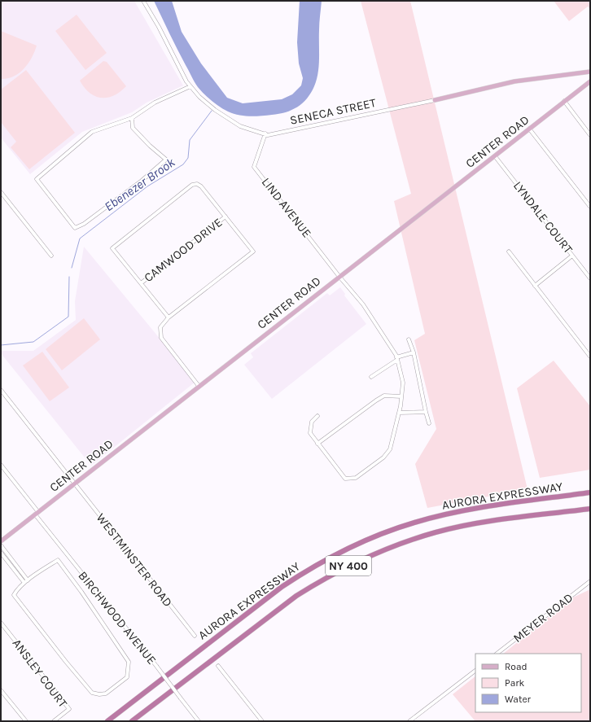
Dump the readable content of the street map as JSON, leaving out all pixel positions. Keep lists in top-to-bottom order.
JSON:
{
  "streets": {
    "highway": ["AURORA EXPRESSWAY", "NY 400"],
    "main road": ["SENECA STREET", "CENTER ROAD"],
    "street": [
      "LIND AVENUE",
      "LYNDALE COURT",
      "CAMWOOD DRIVE",
      "WESTMINSTER ROAD",
      "BIRCHWOOD AVENUE",
      "MEYER ROAD",
      "ANSLEY COURT"
    ]
  },
  "crossings": [
    ["SENECA STREET", "LIND AVENUE"],
    ["CENTER ROAD", "LIND AVENUE"],
    ["CENTER ROAD", "LYNDALE COURT"],
    ["CENTER ROAD", "WESTMINSTER ROAD"],
    ["CENTER ROAD", "BIRCHWOOD AVENUE"]
  ],
  "water": ["Ebenezer Brook"],
  "legend": ["Road", "Park", "Water"]
}
